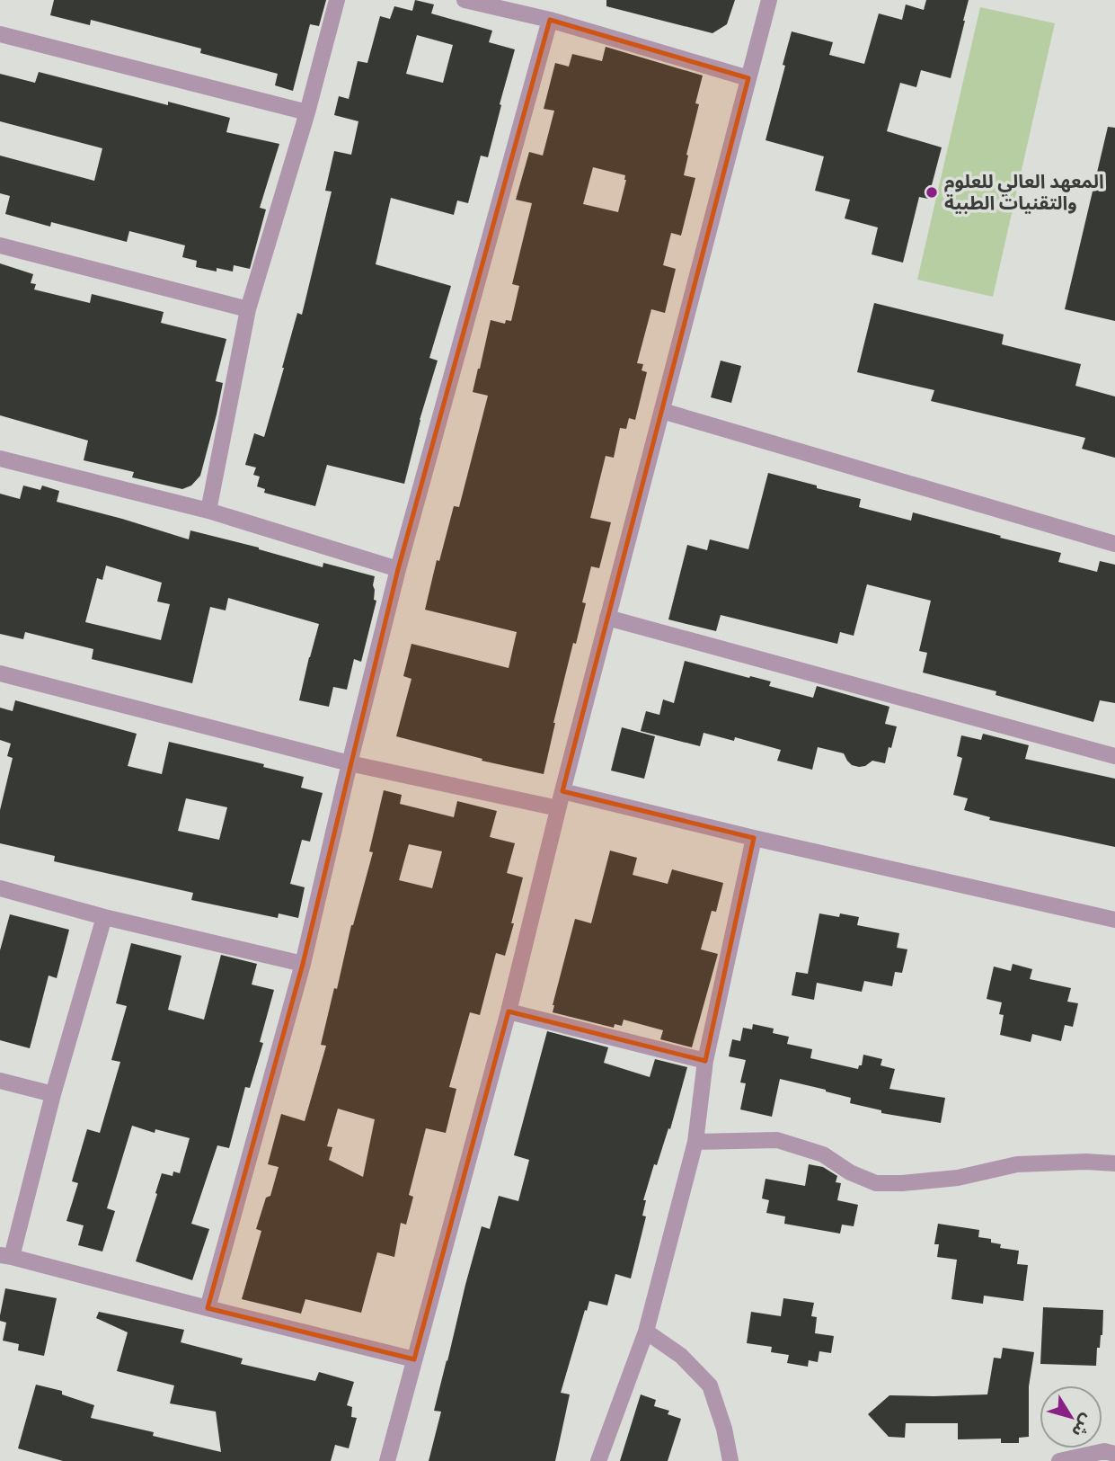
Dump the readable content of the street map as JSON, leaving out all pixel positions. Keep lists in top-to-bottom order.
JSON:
{
  "places": ["المعهد العالي للعلوم والتقنيات الطبية"],
  "north": "bottom right"
}
